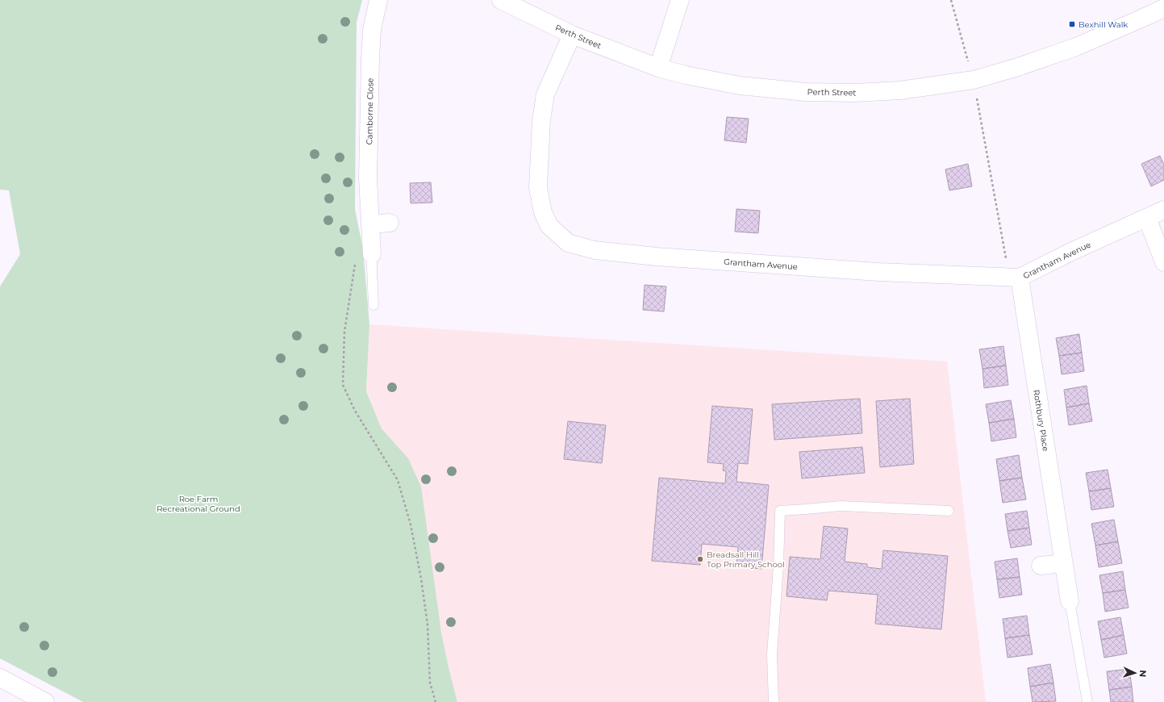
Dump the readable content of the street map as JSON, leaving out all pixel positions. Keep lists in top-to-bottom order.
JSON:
{
  "streets": {
    "street": [
      "Perth Street",
      "Camborne Close",
      "Grantham Avenue",
      "Rothbury Place"
    ]
  },
  "crossings": [
    ["Perth Street", "Grantham Avenue"],
    ["Grantham Avenue", "Rothbury Place"]
  ],
  "parks": ["Roe Farm Recreational Ground"],
  "places": {
    "transit": ["Bexhill Walk"],
    "other": ["Breadsall Hill Top Primary School"]
  },
  "north": "right"
}
